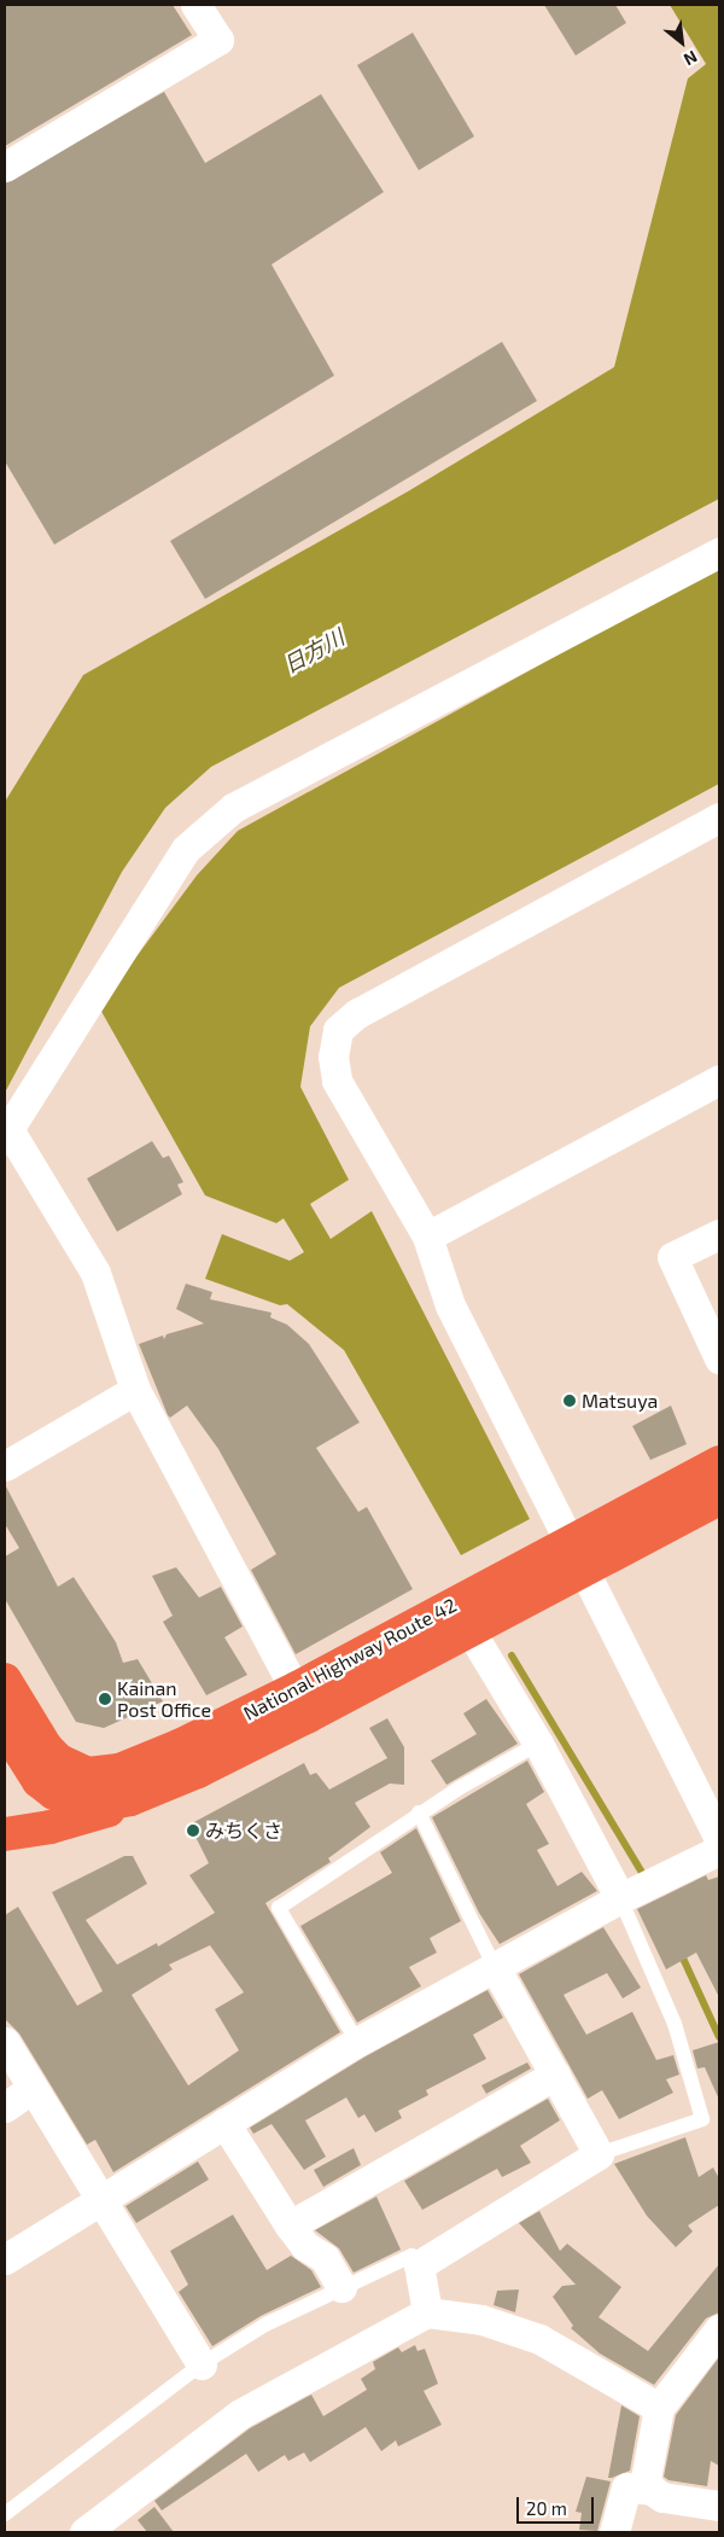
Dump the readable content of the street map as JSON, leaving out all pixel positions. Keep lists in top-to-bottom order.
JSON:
{
  "streets": {
    "highway": ["National Highway Route 42"]
  },
  "water": ["日方川"],
  "places": ["Matsuya", "Kainan Post Office", "みちくさ"],
  "scale_bar": "20 m",
  "north": "bottom right"
}
